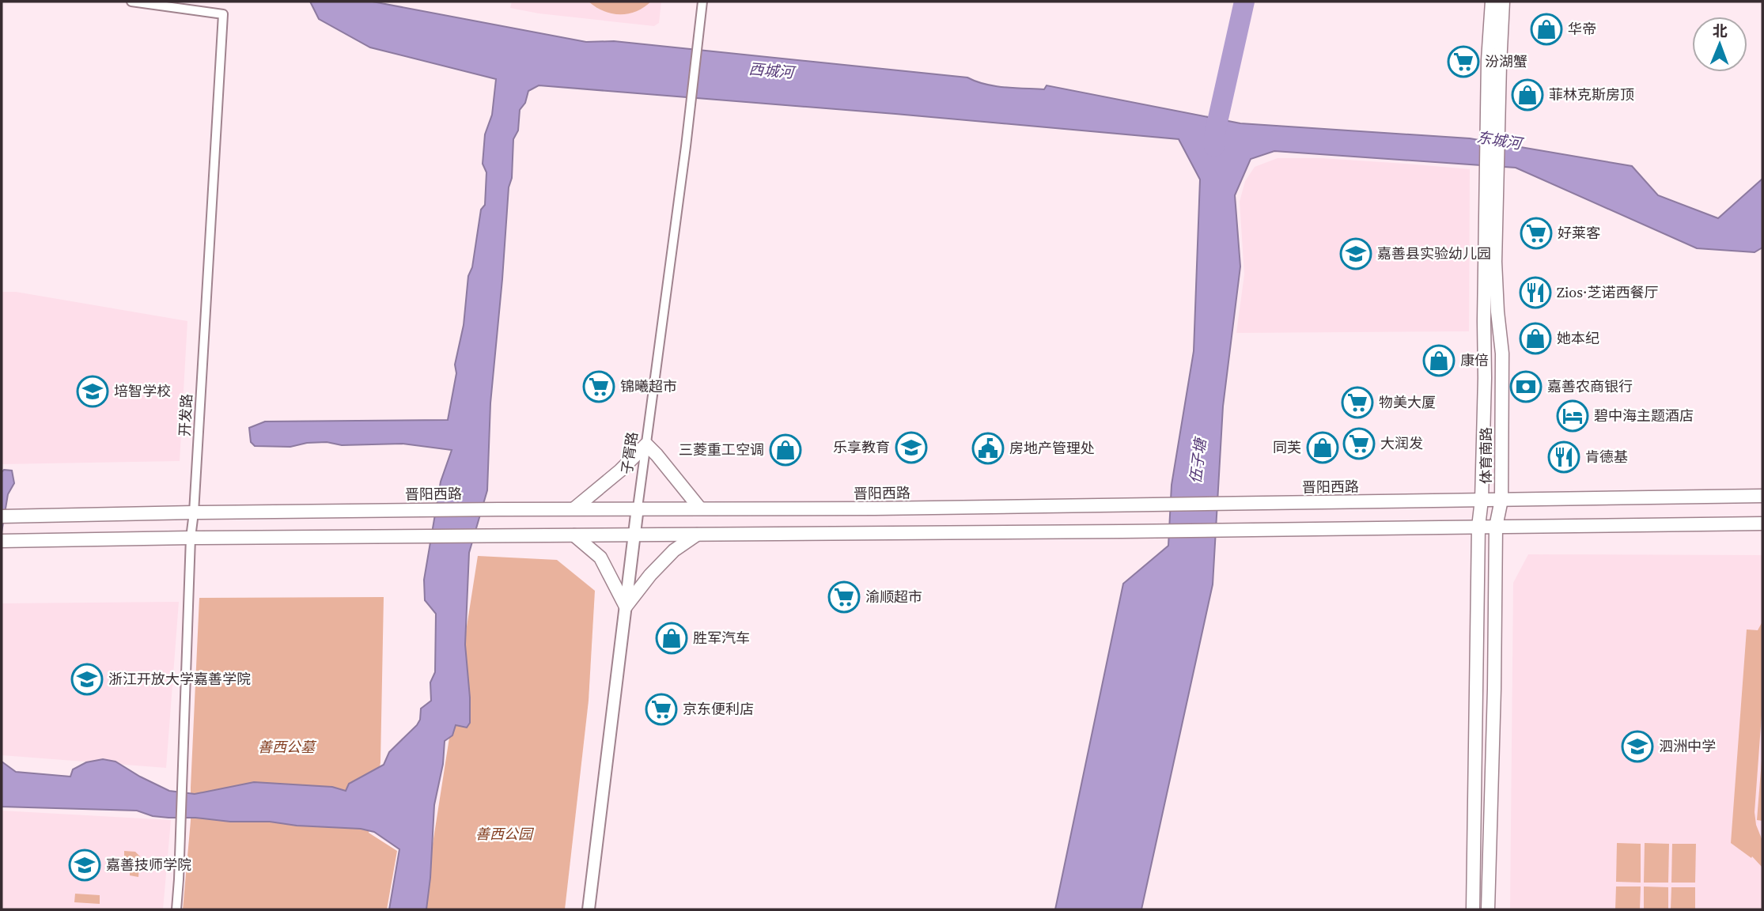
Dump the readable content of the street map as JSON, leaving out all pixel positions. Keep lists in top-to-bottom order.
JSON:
{
  "streets": {
    "main road": ["体育南路", "晋阳西路"],
    "street": ["开发路", "子胥路"]
  },
  "crossings": [
    ["开发路", "晋阳西路"],
    ["子胥路", "晋阳西路"],
    ["体育南路", "晋阳西路"]
  ],
  "water": ["西城河", "东城河", "伍子塘"],
  "parks": ["善西公墓", "善西公园"],
  "places": {
    "shop": [
      "华帝",
      "菲林克斯房顶",
      "她本纪",
      "康倍",
      "同芙",
      "三菱重工空调",
      "胜军汽车"
    ],
    "supermarket": [
      "汾湖蟹",
      "好莱客",
      "锦曦超市",
      "物美大厦",
      "大润发",
      "渝顺超市",
      "京东便利店"
    ],
    "school or university": [
      "嘉善县实验幼儿园",
      "培智学校",
      "乐享教育",
      "浙江开放大学嘉善学院",
      "泗洲中学",
      "嘉善技师学院"
    ],
    "restaurant": ["Zios·芝诺西餐厅", "肯德基"],
    "bank": ["嘉善农商银行"],
    "hotel": ["碧中海主题酒店"],
    "public building": ["房地产管理处"]
  },
  "north": "top"
}
